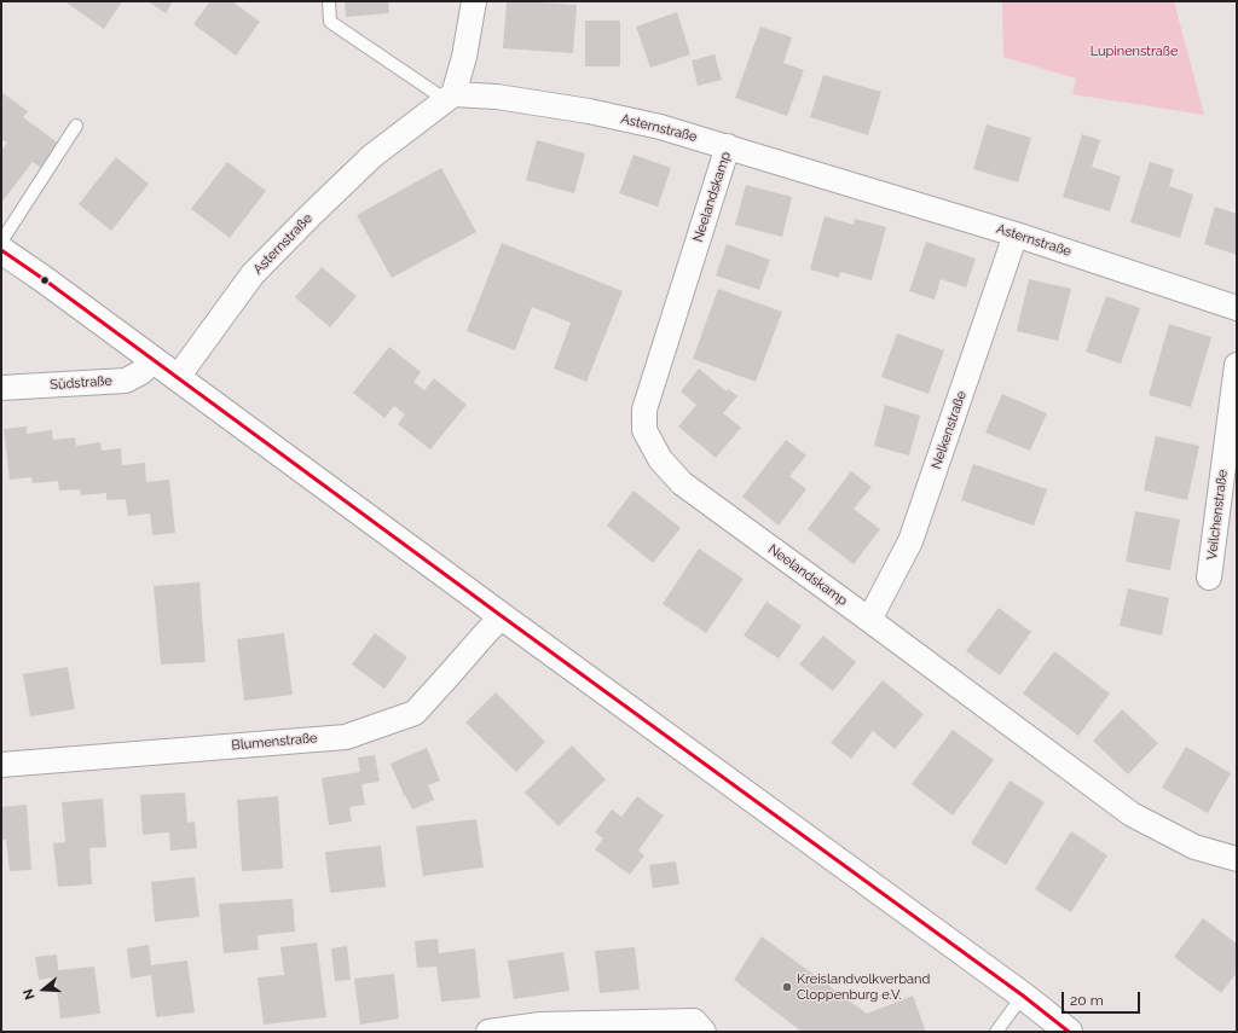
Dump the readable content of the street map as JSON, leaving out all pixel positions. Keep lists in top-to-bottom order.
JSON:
{
  "streets": {
    "street": [
      "Asternstraße",
      "Neelandskamp",
      "Südstraße",
      "Nelkenstraße",
      "Veilchenstraße",
      "Blumenstraße"
    ]
  },
  "crossings": [
    ["Asternstraße", "Neelandskamp"],
    ["Asternstraße", "Nelkenstraße"],
    ["Neelandskamp", "Nelkenstraße"]
  ],
  "parks": ["Lupinenstraße"],
  "places": ["Kreislandvolkverband Cloppenburg e.V."],
  "scale_bar": "20 m",
  "north": "left"
}
